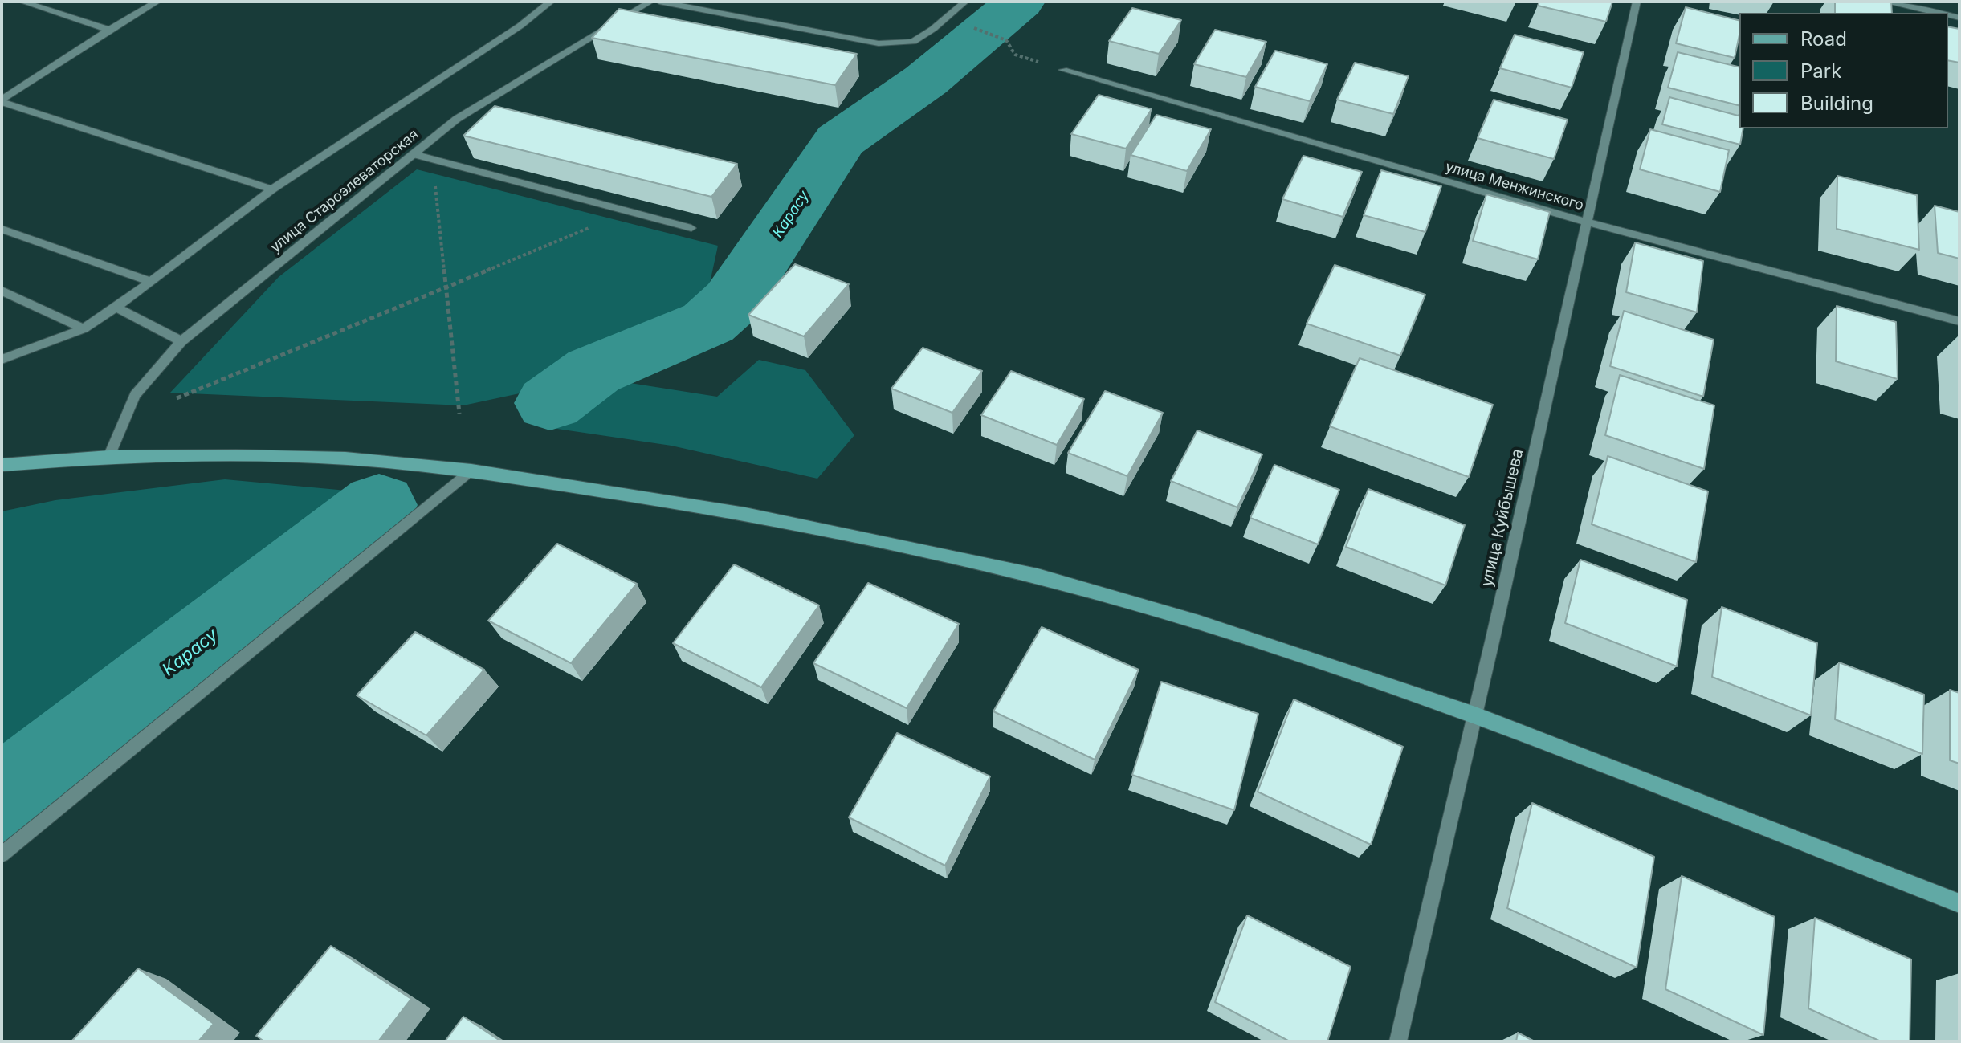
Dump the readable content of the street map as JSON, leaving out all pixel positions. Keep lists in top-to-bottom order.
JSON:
{
  "streets": {
    "street": ["улица Менжинского", "улица Староэлеваторская", "улица Куйбышева"]
  },
  "crossings": [
    ["улица Менжинского", "улица Куйбышева"]
  ],
  "water": ["Карасу"],
  "legend": ["Road", "Park", "Building"]
}
